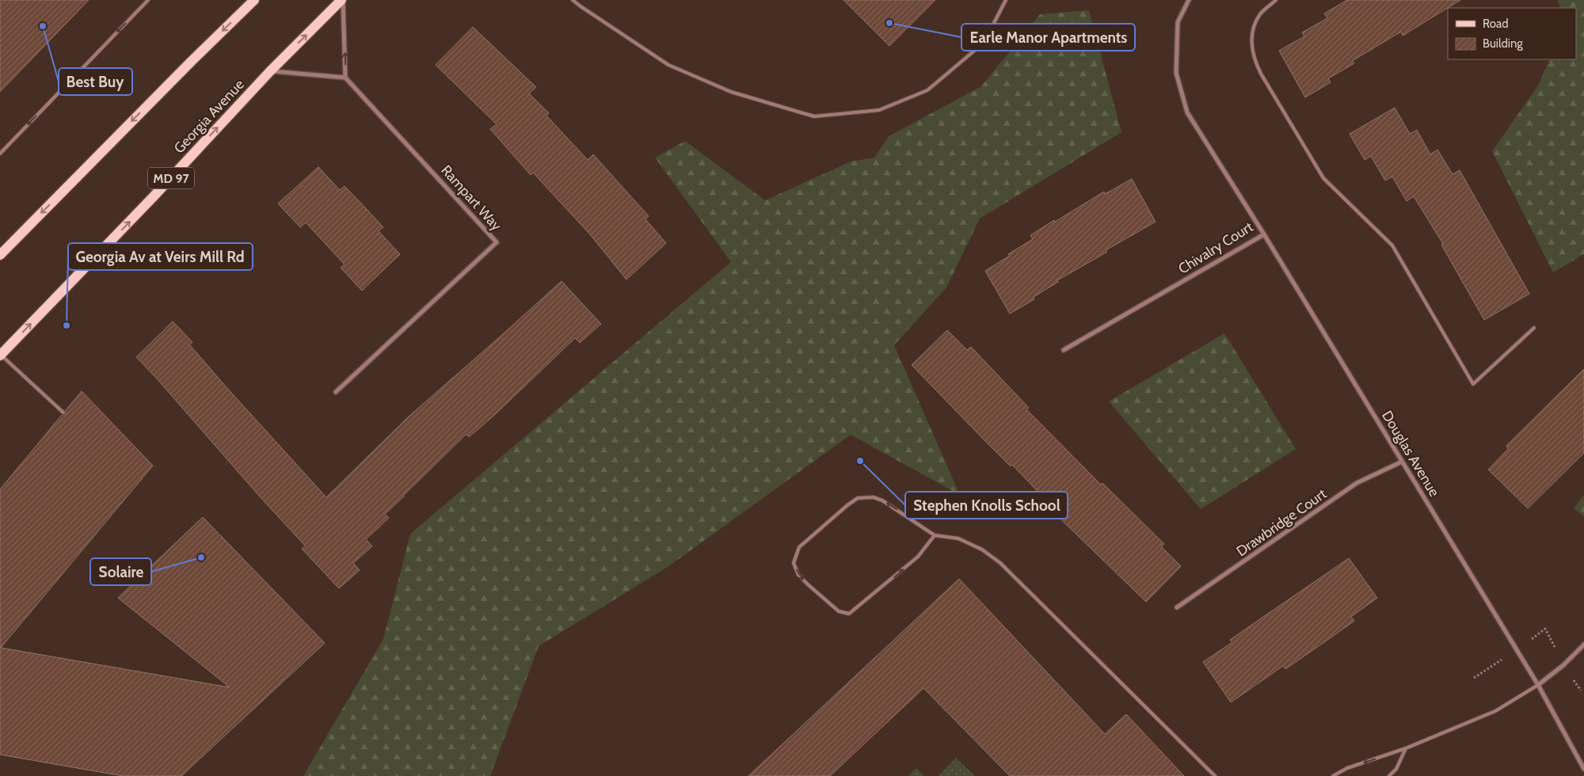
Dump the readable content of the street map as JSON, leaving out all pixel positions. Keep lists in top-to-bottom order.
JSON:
{
  "streets": {
    "main road": ["Georgia Avenue", "MD 97"],
    "street": [
      "Rampart Way",
      "Chivalry Court",
      "Douglas Avenue",
      "Drawbridge Court"
    ]
  },
  "crossings": [
    ["Chivalry Court", "Douglas Avenue"],
    ["Douglas Avenue", "Drawbridge Court"]
  ],
  "places": [
    "Earle Manor Apartments",
    "Best Buy",
    "Georgia Av at Veirs Mill Rd",
    "Stephen Knolls School",
    "Solaire"
  ],
  "legend": ["Road", "Building"]
}
